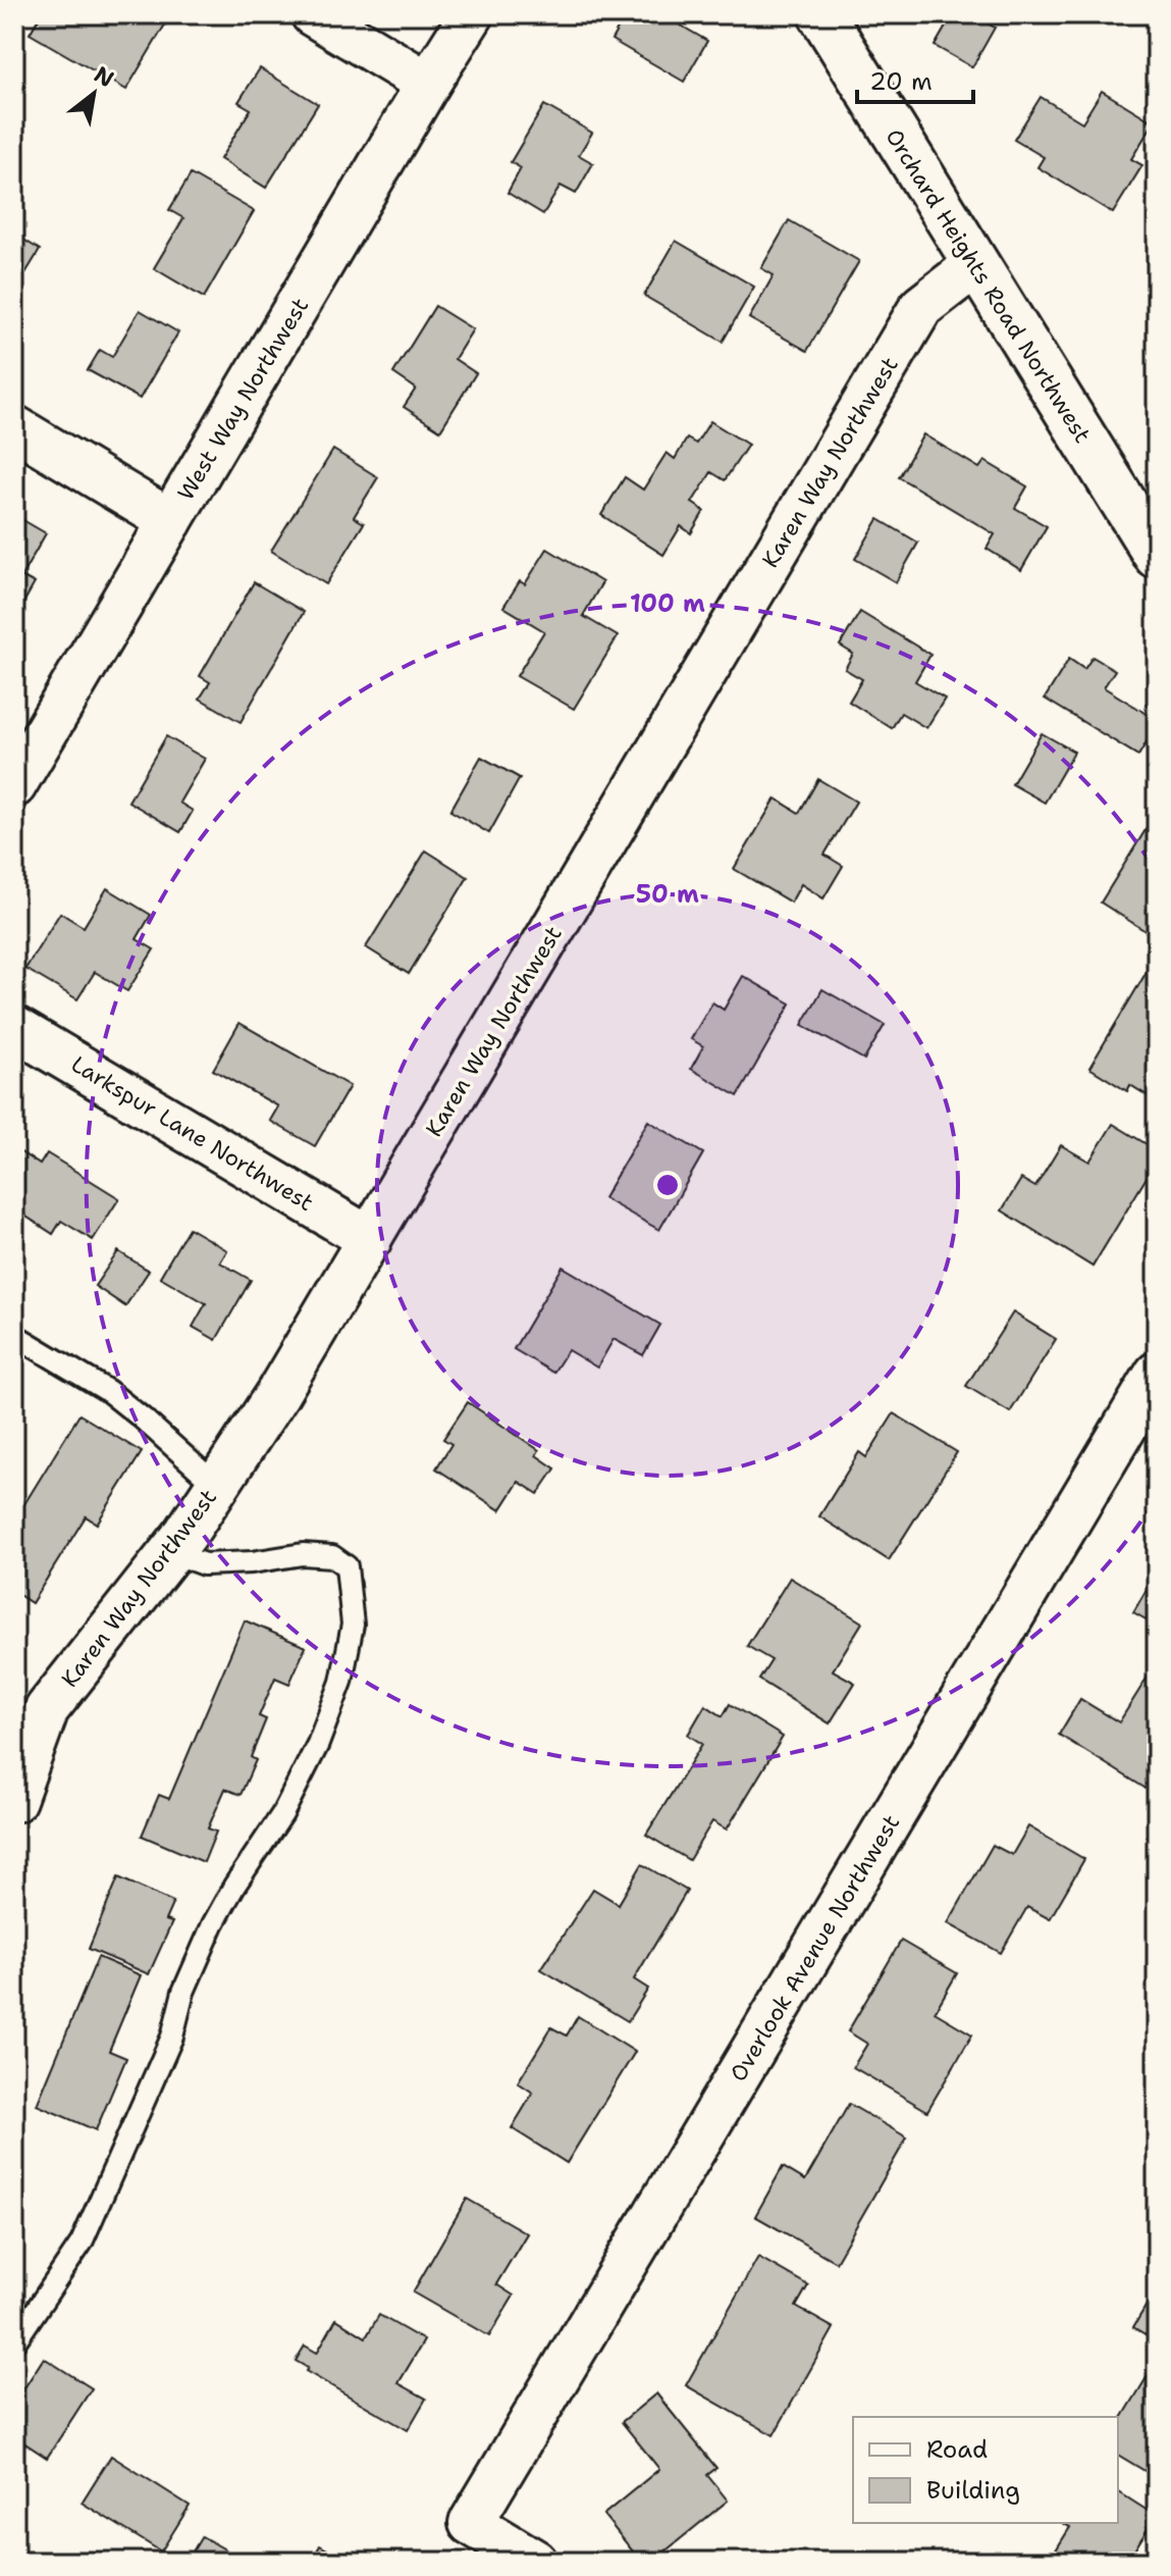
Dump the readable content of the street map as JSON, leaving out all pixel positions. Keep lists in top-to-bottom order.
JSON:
{
  "streets": {
    "main road": ["Orchard Heights Road Northwest"],
    "street": [
      "West Way Northwest",
      "Karen Way Northwest",
      "Larkspur Lane Northwest",
      "Overlook Avenue Northwest"
    ]
  },
  "crossings": [
    ["Orchard Heights Road Northwest", "Karen Way Northwest"],
    ["Karen Way Northwest", "Larkspur Lane Northwest"]
  ],
  "legend": ["Road", "Building"],
  "scale_bar": "20 m",
  "north": "top right",
  "rings": ["100 m", "50 m"]
}
